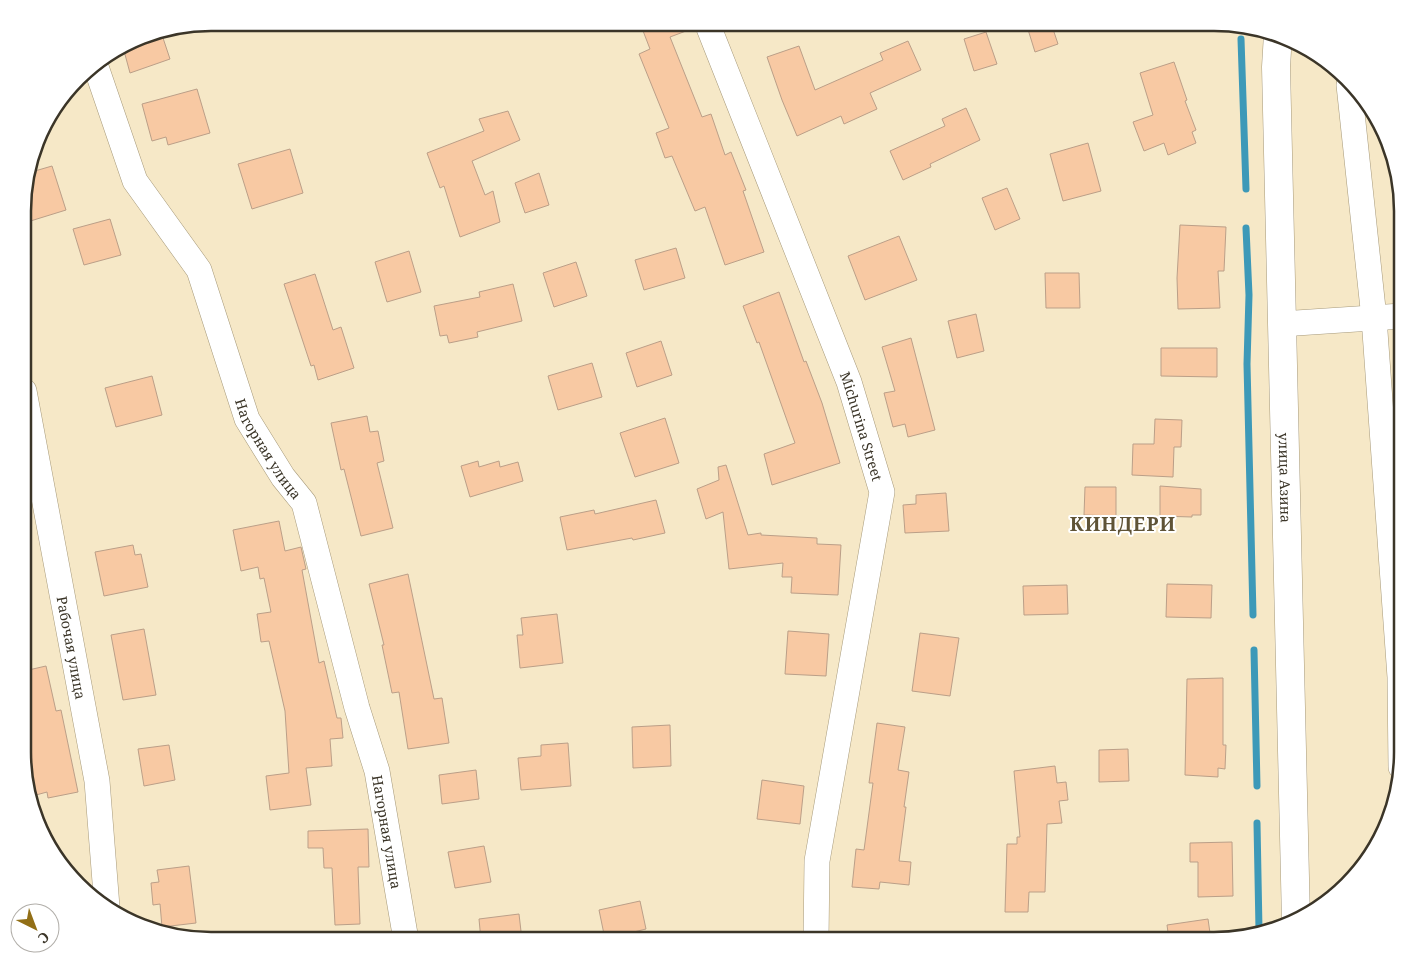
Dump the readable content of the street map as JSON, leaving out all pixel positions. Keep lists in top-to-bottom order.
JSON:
{
  "streets": {
    "main road": ["улица Азина"],
    "street": ["Michurina Street", "Нагорная улица", "Рабочая улица"]
  },
  "districts": ["КИНДЕРИ"],
  "north": "bottom right"
}
